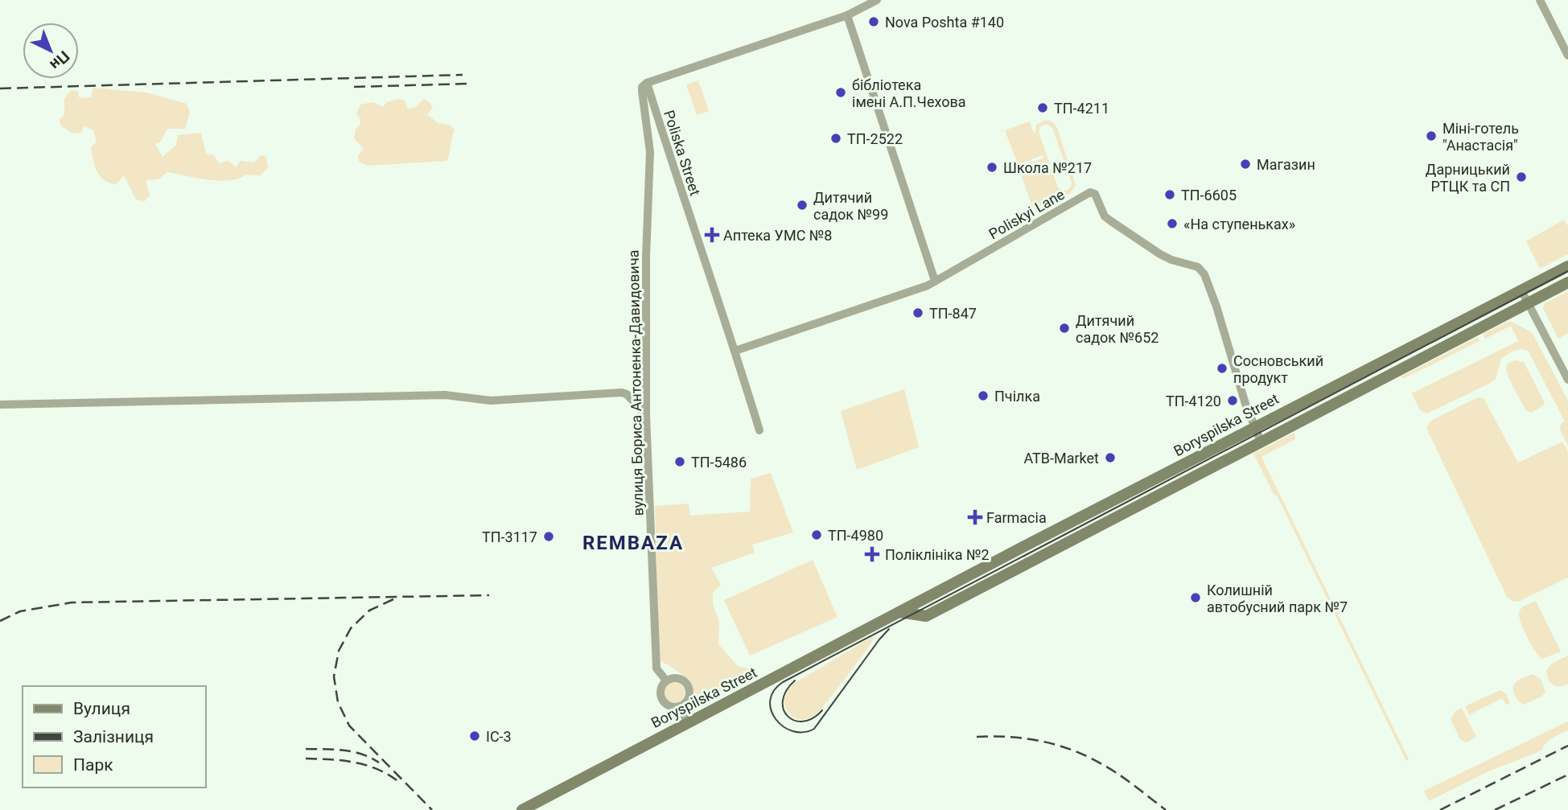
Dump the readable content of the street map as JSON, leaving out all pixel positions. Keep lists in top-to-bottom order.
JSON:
{
  "streets": {
    "main road": ["Boryspilska Street"],
    "street": ["Poliska Street", "Poliskyi Lane", "вулиця Бориса Антоненка-Давидовича"]
  },
  "crossings": [
    ["Poliska Street", "Poliskyi Lane"],
    ["Poliska Street", "вулиця Бориса Антоненка-Давидовича"],
    ["Poliskyi Lane", "Boryspilska Street"]
  ],
  "districts": ["REMBAZA"],
  "places": {
    "other": [
      "Nova Poshta #140",
      "бібліотека імені А.П.Чехова",
      "ТП-4211",
      "Міні-готель \"Анастасія\"",
      "ТП-2522",
      "Магазин",
      "Школа №217",
      "Дарницький РТЦК та СП",
      "ТП-6605",
      "Дитячий садок №99",
      "«На ступеньках»",
      "ТП-847",
      "Дитячий садок №652",
      "Сосновський продукт",
      "Пчілка",
      "ТП-4120",
      "ATB-Market",
      "ТП-5486",
      "ТП-4980",
      "ТП-3117",
      "Колишній автобусний парк №7",
      "ІС-3"
    ],
    "health": ["Аптека УМС №8", "Farmacia", "Поліклініка №2"]
  },
  "legend": ["Вулиця", "Залізниця", "Парк"],
  "north": "bottom right"
}
